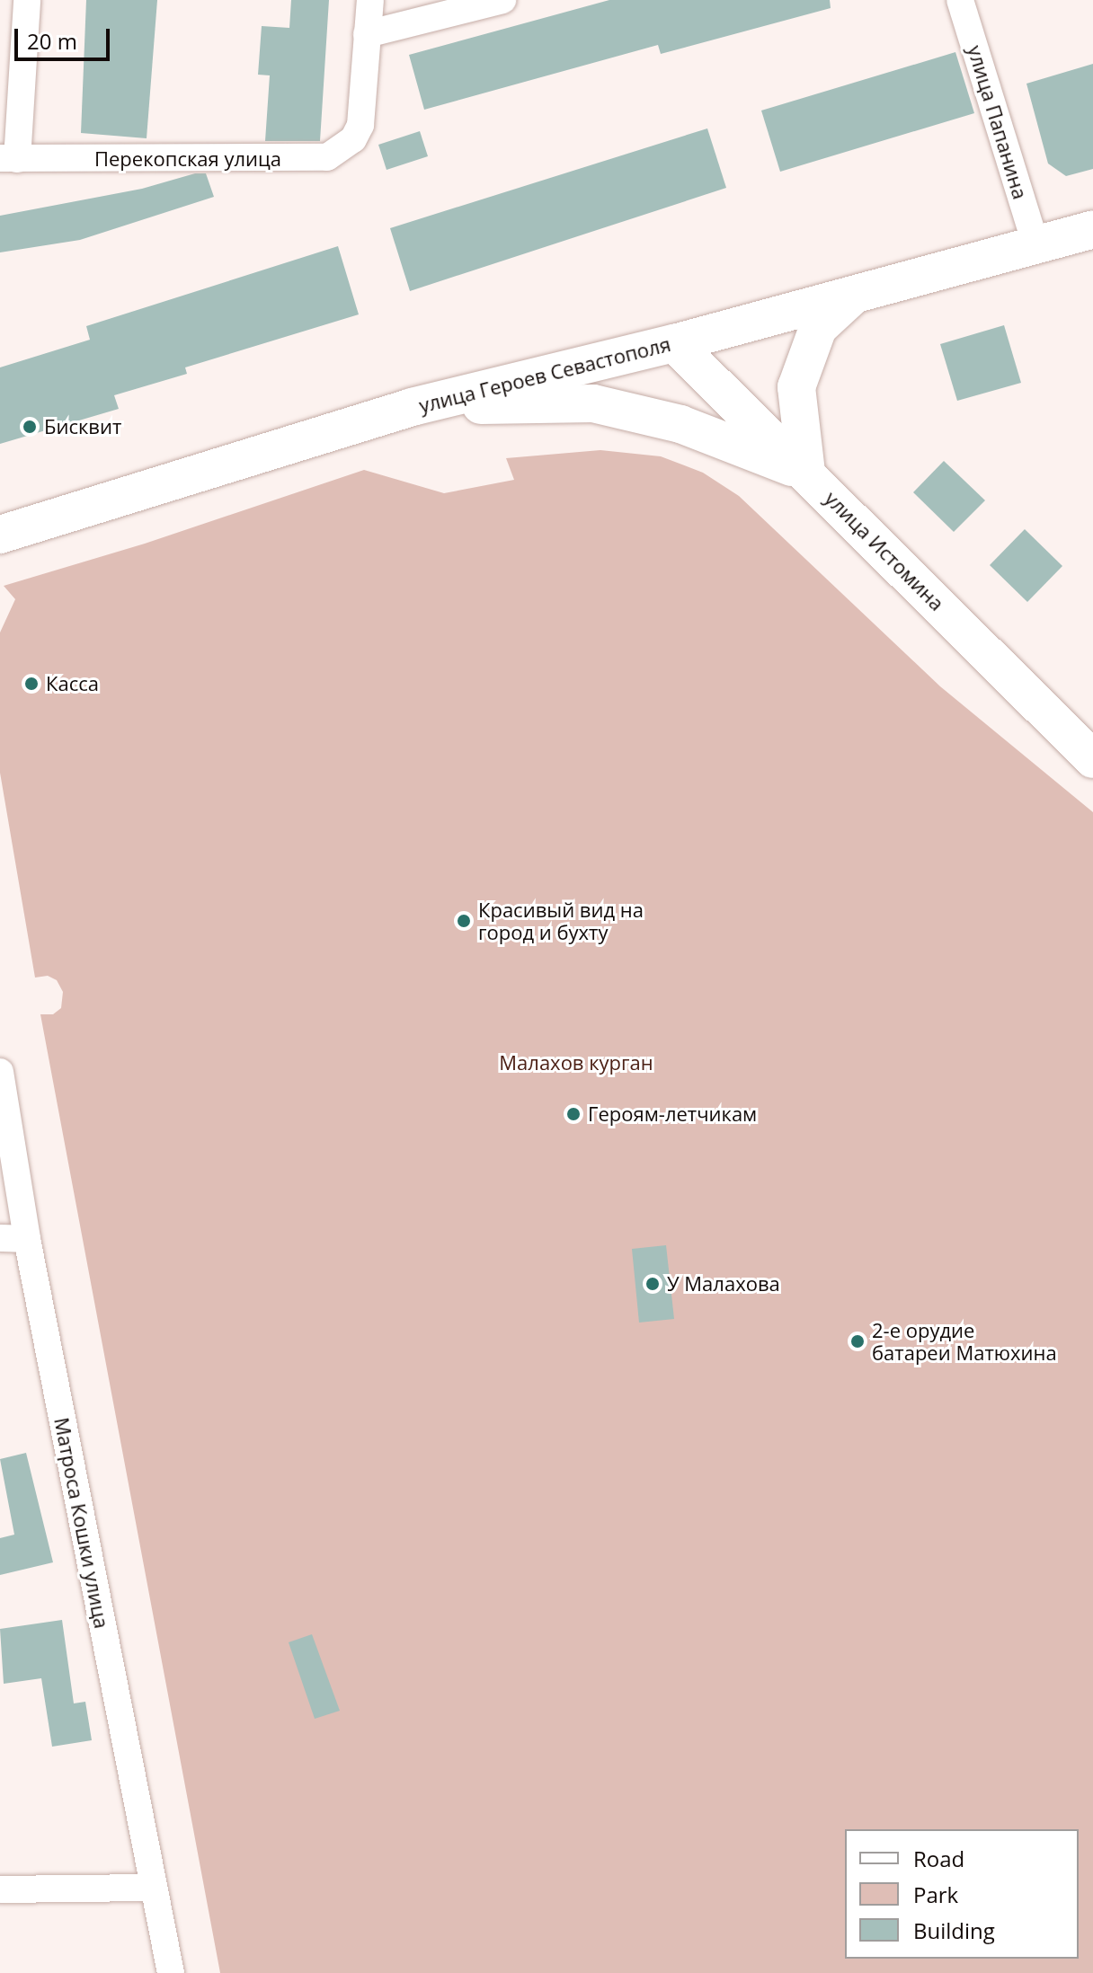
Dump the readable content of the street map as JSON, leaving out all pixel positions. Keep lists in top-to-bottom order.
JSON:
{
  "streets": {
    "main road": ["улица Героев Севастополя", "улица Истомина"],
    "street": ["улица Папанина", "Перекопская улица", "Матроса Кошки улица"]
  },
  "crossings": [
    ["улица Папанина", "улица Героев Севастополя"],
    ["улица Героев Севастополя", "улица Истомина"]
  ],
  "parks": ["Малахов курган"],
  "places": [
    "Бисквит",
    "Касса",
    "Красивый вид на город и бухту",
    "Героям-летчикам",
    "У Малахова",
    "2-е орудие батареи Матюхина"
  ],
  "legend": ["Road", "Park", "Building"],
  "scale_bar": "20 m"
}
